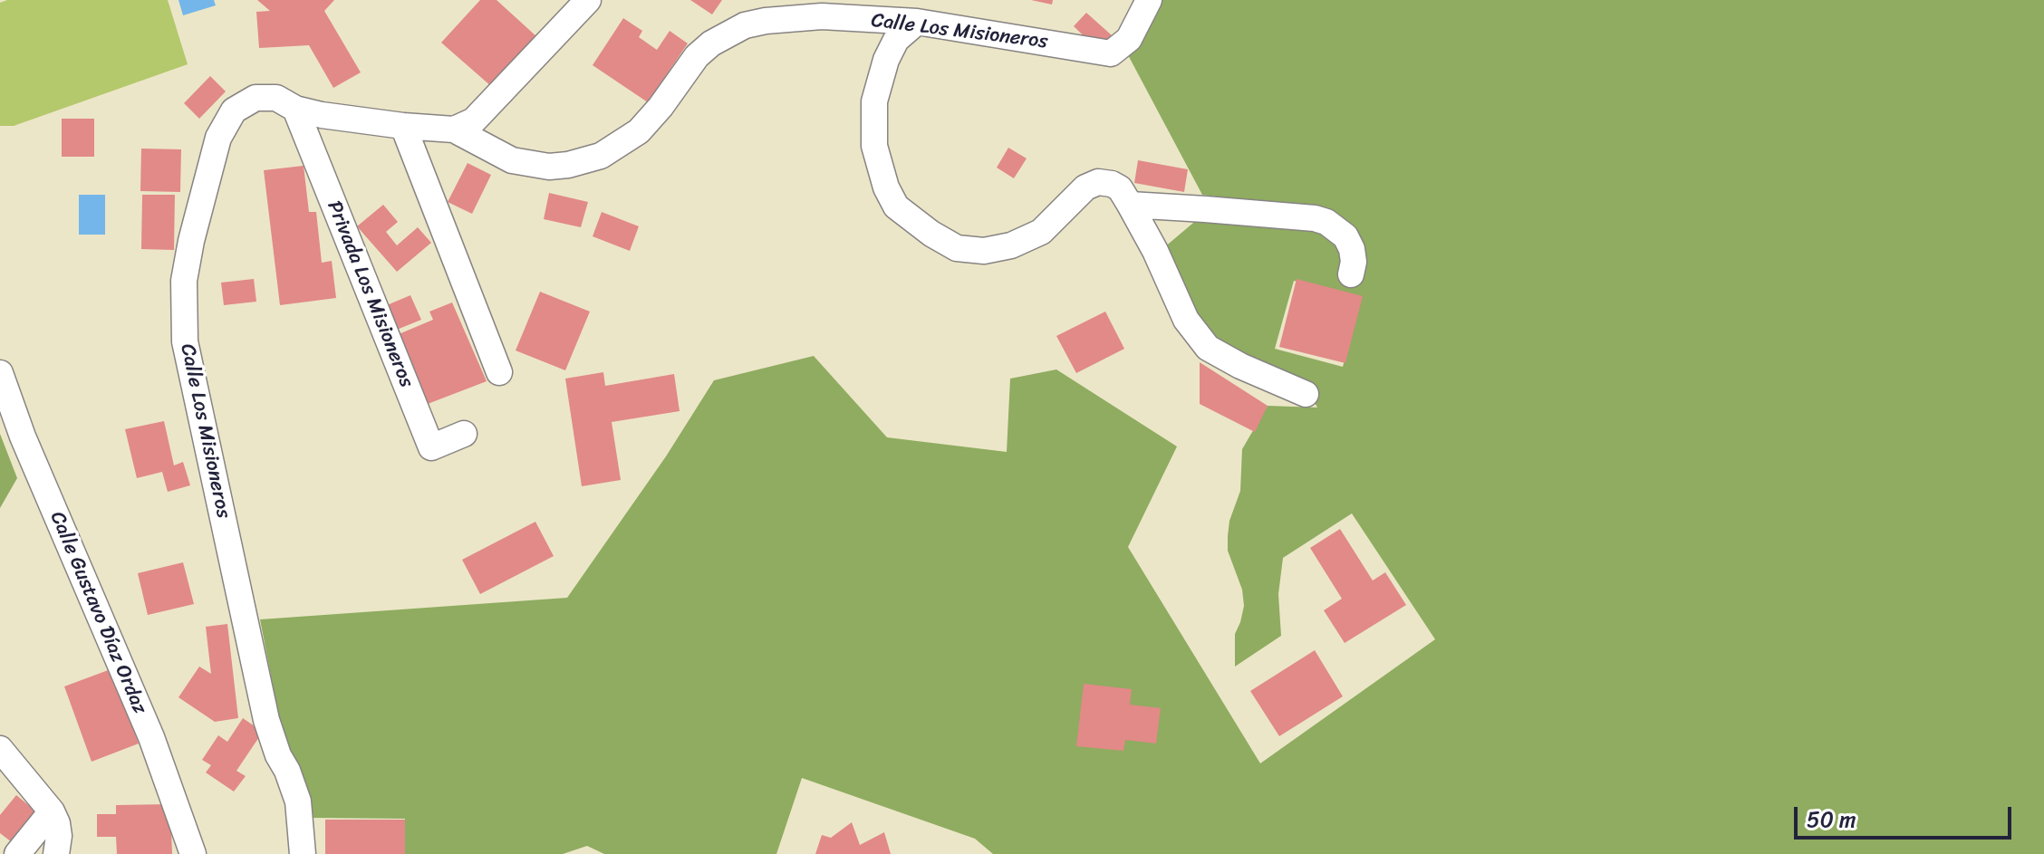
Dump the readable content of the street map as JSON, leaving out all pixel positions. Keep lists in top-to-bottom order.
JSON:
{
  "streets": {
    "street": ["Calle Los Misioneros", "Privada Los Misioneros", "Calle Gustavo Díaz Ordaz"]
  },
  "crossings": [
    ["Calle Los Misioneros", "Privada Los Misioneros"]
  ],
  "scale_bar": "50 m"
}
